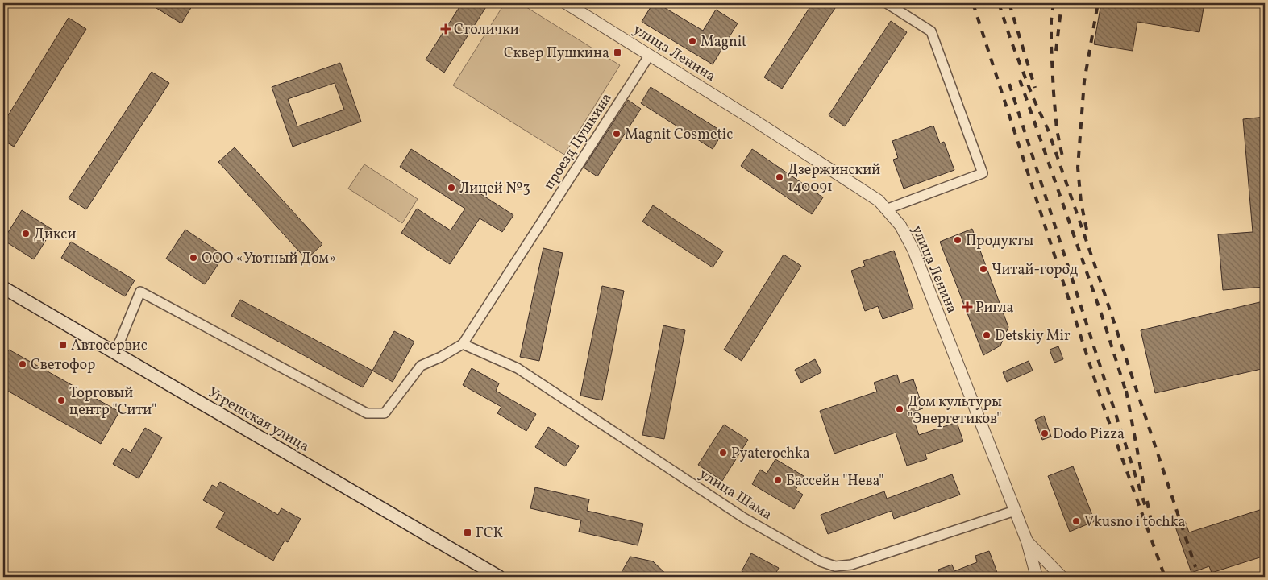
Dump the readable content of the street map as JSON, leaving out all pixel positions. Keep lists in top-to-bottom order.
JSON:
{
  "streets": {
    "main road": ["Угрешская улица"],
    "street": ["улица Ленина", "проезд Пушкина", "улица Шама"]
  },
  "crossings": [
    ["улица Ленина", "проезд Пушкина"],
    ["улица Ленина", "улица Шама"],
    ["проезд Пушкина", "улица Шама"]
  ],
  "places": {
    "health": ["Столички", "Ригла"],
    "other": [
      "Magnit",
      "Magnit Cosmetic",
      "Дзержинский 140091",
      "Лицей №3",
      "Дикси",
      "Продукты",
      "ООО «Уютный Дом»",
      "Читай-город",
      "Detskiy Mir",
      "Светофор",
      "Торговый центр \"Сити\"",
      "Дом культуры \"Энергетиков\"",
      "Dodo Pizza",
      "Pyaterochka",
      "Бассейн \"Нева\"",
      "Vkusno i tochka"
    ],
    "transit": ["Сквер Пушкина", "Автосервис", "ГСК"]
  }
}
